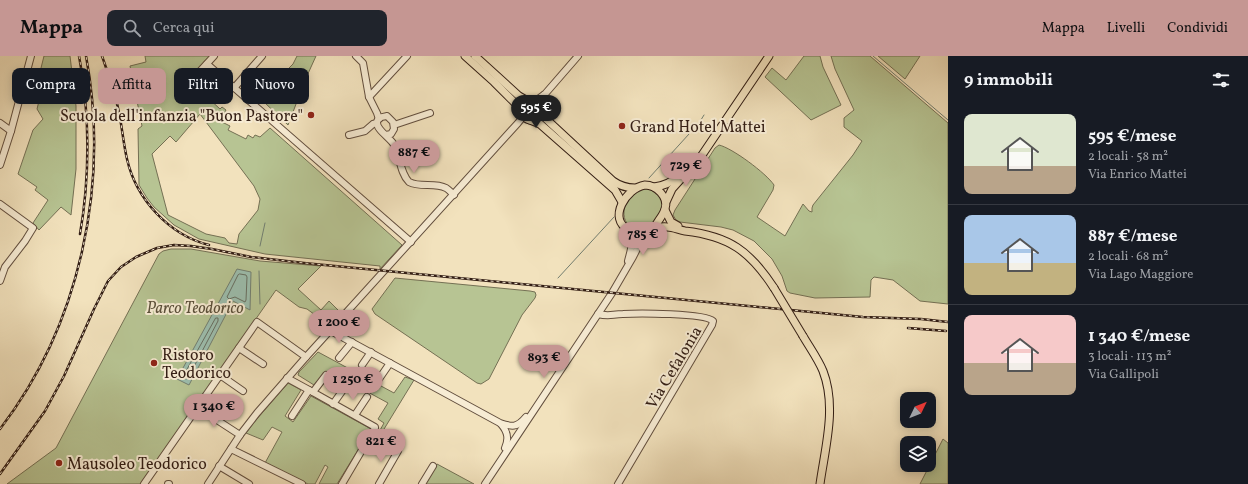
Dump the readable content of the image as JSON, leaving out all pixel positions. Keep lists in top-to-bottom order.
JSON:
{
  "streets": {
    "street": ["Via Cefalonia"]
  },
  "parks": ["Parco Teodorico"],
  "places": [
    "Scuola dell'infanzia \"Buon Pastore\"",
    "Grand Hotel Mattei",
    "Ristoro Teodorico",
    "Mausoleo Teodorico"
  ],
  "north": "top right",
  "page": {
    "header": "Mappa",
    "search": "Cerca qui",
    "nav": ["Mappa", "Livelli", "Condividi"],
    "heading": "9 immobili",
    "chip": [
      "Compra",
      "Affitta",
      "Filtri",
      "Nuovo"
    ],
    "price": [
      "595 €",
      "887 €",
      "729 €",
      "785 €",
      "1 200 €",
      "893 €",
      "1 250 €",
      "1 340 €",
      "821 €"
    ],
    "list": [
      {
        "name": "595 €/mese",
        "note": "2 locali · 58 m² · Via Enrico Mattei"
      },
      {
        "name": "887 €/mese",
        "note": "2 locali · 68 m² · Via Lago Maggiore"
      },
      {
        "name": "1 340 €/mese",
        "note": "3 locali · 113 m² · Via Gallipoli"
      }
    ]
  }
}
